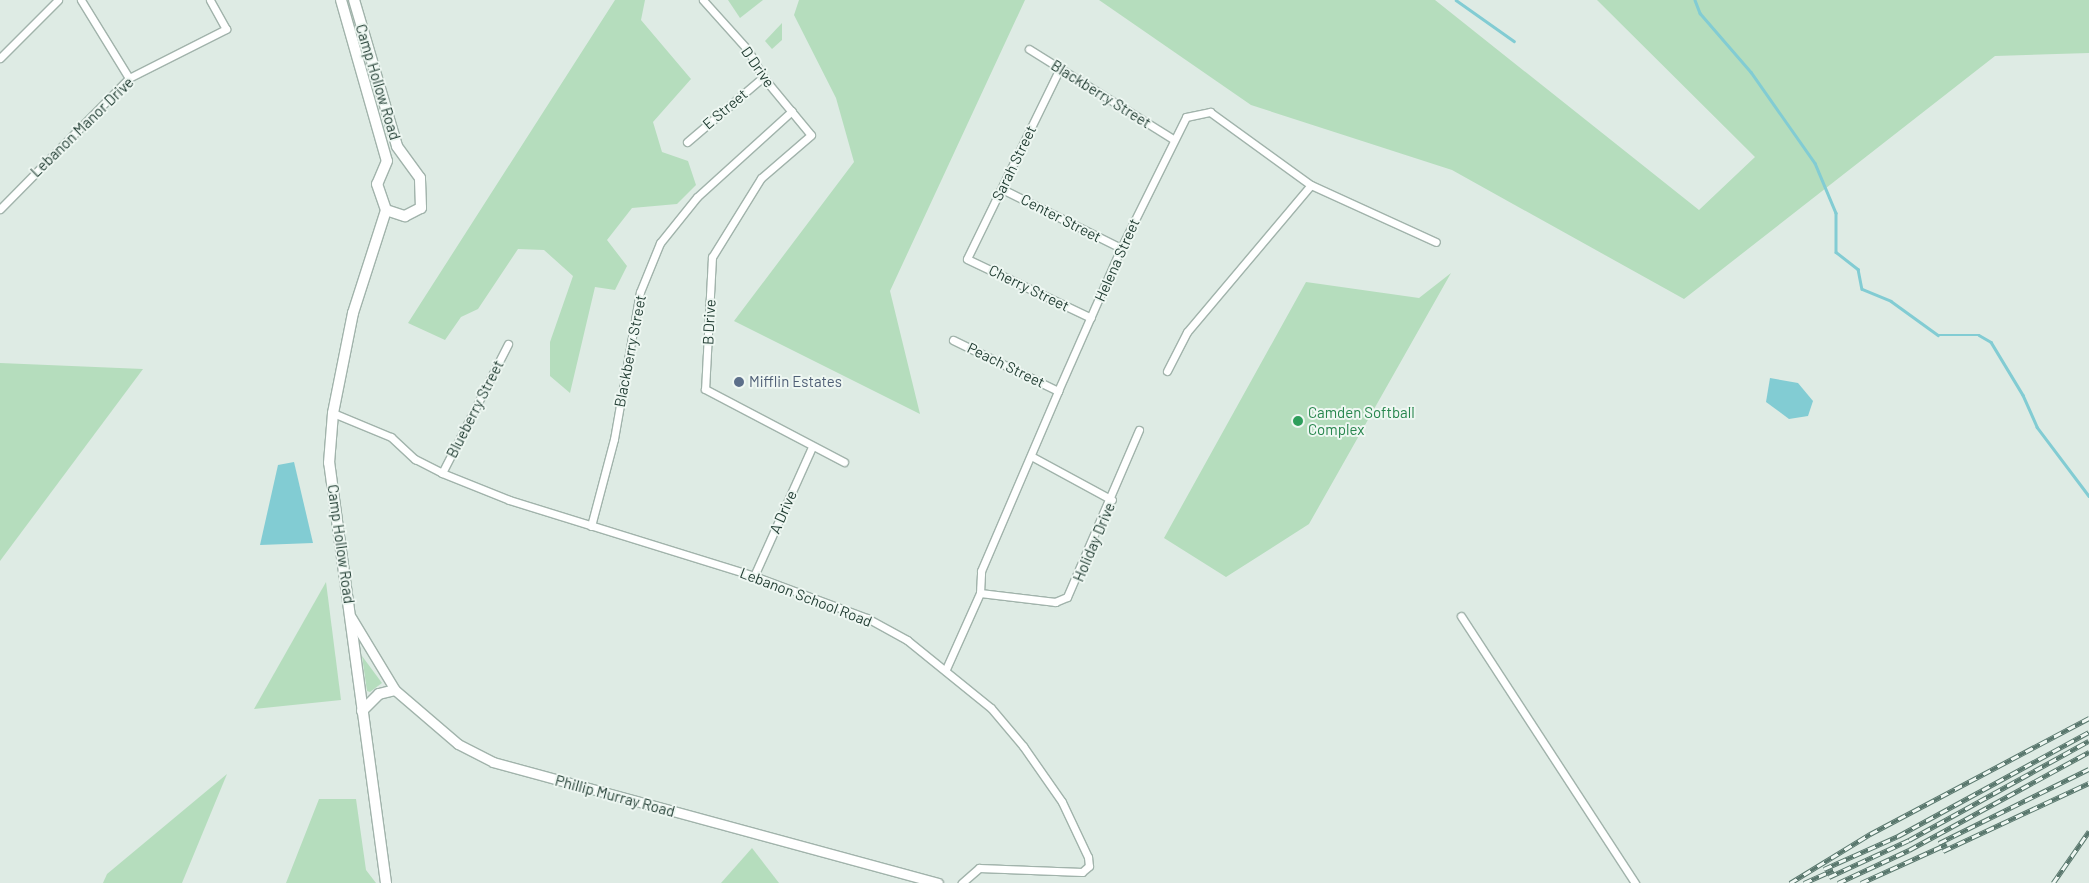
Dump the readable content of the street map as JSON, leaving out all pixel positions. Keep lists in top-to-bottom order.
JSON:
{
  "streets": {
    "main road": ["Camp Hollow Road"],
    "street": [
      "D Drive",
      "Blackberry Street",
      "E Street",
      "Lebanon Manor Drive",
      "Sarah Street",
      "Center Street",
      "Helena Street",
      "Cherry Street",
      "B Drive",
      "Peach Street",
      "Blueberry Street",
      "A Drive",
      "Holiday Drive",
      "Lebanon School Road",
      "Phillip Murray Road"
    ]
  },
  "crossings": [
    ["D Drive", "Blackberry Street"],
    ["D Drive", "E Street"],
    ["D Drive", "B Drive"],
    ["Camp Hollow Road", "Lebanon School Road"],
    ["Camp Hollow Road", "Phillip Murray Road"],
    ["Blackberry Street", "Sarah Street"],
    ["Blackberry Street", "Helena Street"],
    ["Blackberry Street", "Lebanon School Road"],
    ["Sarah Street", "Center Street"],
    ["Sarah Street", "Cherry Street"],
    ["Center Street", "Helena Street"],
    ["Helena Street", "Cherry Street"],
    ["Helena Street", "Peach Street"],
    ["Helena Street", "Holiday Drive"],
    ["Helena Street", "Lebanon School Road"],
    ["B Drive", "A Drive"],
    ["Blueberry Street", "Lebanon School Road"],
    ["A Drive", "Lebanon School Road"]
  ],
  "places": ["Mifflin Estates", "Camden Softball Complex"]
}
